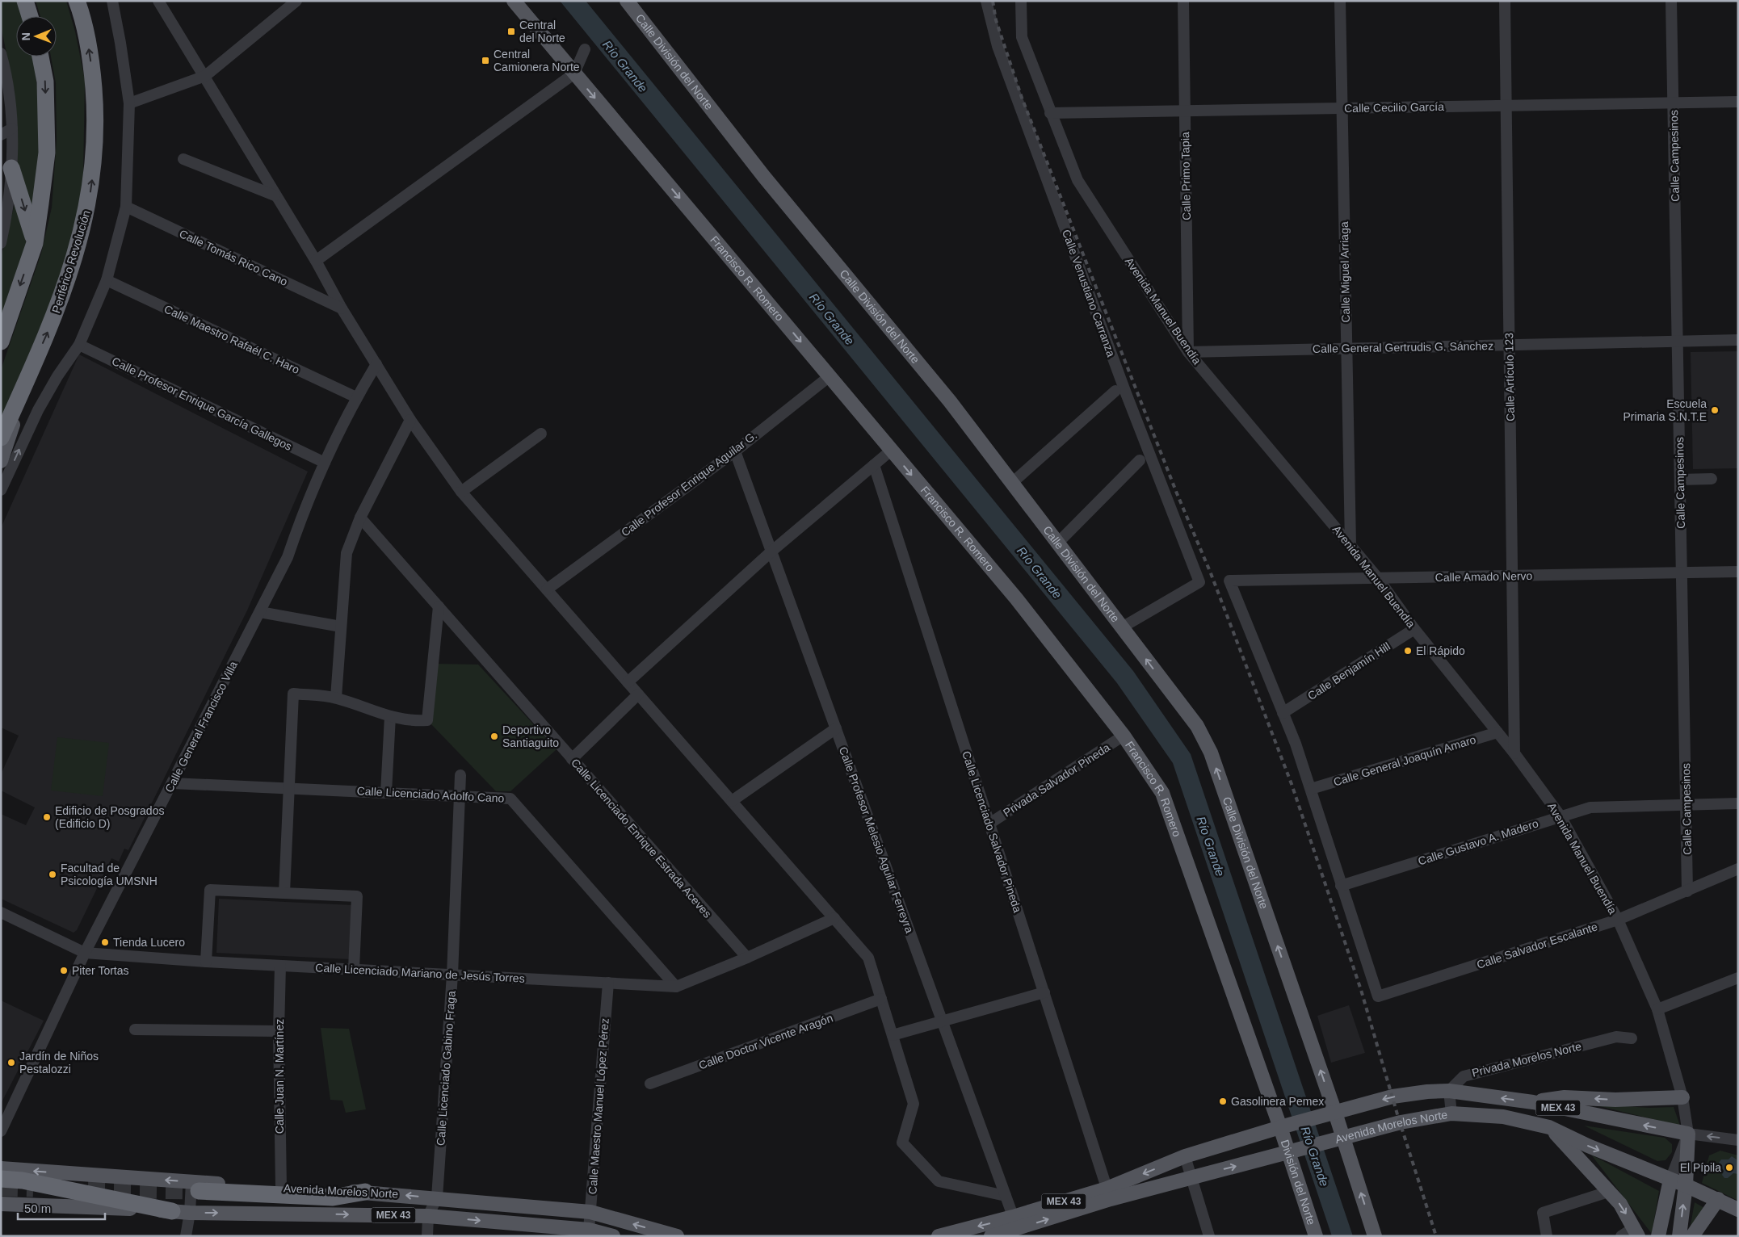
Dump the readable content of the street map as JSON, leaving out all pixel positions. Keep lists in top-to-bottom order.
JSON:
{
  "streets": {
    "highway": ["Periférico Revolución", "MEX 43"],
    "main road": [
      "Calle División del Norte",
      "Francisco R. Romero",
      "Avenida Morelos Norte",
      "División del Norte"
    ],
    "street": [
      "Calle Cecilio García",
      "Calle Campesinos",
      "Calle Primo Tapia",
      "Calle Tomás Rico Cano",
      "Calle Miguel Arriaga",
      "Calle Venustiano Carranza",
      "Avenida Manuel Buendía",
      "Calle Maestro Rafaél C. Haro",
      "Calle General Gertrudis G. Sánchez",
      "Calle Artículo 123",
      "Calle Profesor Enrique García Gallegos",
      "Calle Profesor Enrique Aguilar G.",
      "Calle Amado Nervo",
      "Calle Benjamín Hill",
      "Calle General Francisco Villa",
      "Calle General Joaquín Amaro",
      "Privada Salvador Pineda",
      "Calle Licenciado Adolfo Cano",
      "Calle Licenciado Salvador Pineda",
      "Calle Licenciado Enrique Estrada Aceves",
      "Calle Profesor Melesio Aguilar Ferreyra",
      "Calle Gustavo A. Madero",
      "Calle Salvador Escalante",
      "Calle Licenciado Mariano de Jesús Torres",
      "Calle Doctor Vicente Aragón",
      "Privada Morelos Norte",
      "Calle Licenciado Gabino Fraga",
      "Calle Juan N. Martínez",
      "Calle Maestro Manuel López Pérez"
    ]
  },
  "crossings": [
    ["Calle División del Norte", "Calle Venustiano Carranza"],
    ["Calle División del Norte", "Avenida Morelos Norte"],
    ["Calle Cecilio García", "Calle Campesinos"],
    ["Calle Cecilio García", "Calle Primo Tapia"],
    ["Calle Cecilio García", "Calle Miguel Arriaga"],
    ["Calle Cecilio García", "Avenida Manuel Buendía"],
    ["Calle Cecilio García", "Calle Artículo 123"],
    ["Calle Campesinos", "Calle General Gertrudis G. Sánchez"],
    ["Calle Campesinos", "Calle Amado Nervo"],
    ["Calle Campesinos", "Calle Gustavo A. Madero"],
    ["Calle Campesinos", "Calle Salvador Escalante"],
    ["Calle Primo Tapia", "Avenida Manuel Buendía"],
    ["Calle Primo Tapia", "Calle General Gertrudis G. Sánchez"],
    ["Calle Miguel Arriaga", "Avenida Manuel Buendía"],
    ["Calle Miguel Arriaga", "Calle General Gertrudis G. Sánchez"],
    ["Francisco R. Romero", "Calle Profesor Enrique Aguilar G."],
    ["Francisco R. Romero", "Privada Salvador Pineda"],
    ["Francisco R. Romero", "Avenida Morelos Norte"],
    ["Francisco R. Romero", "División del Norte"],
    ["Avenida Manuel Buendía", "Calle General Gertrudis G. Sánchez"],
    ["Avenida Manuel Buendía", "Calle Artículo 123"],
    ["Avenida Manuel Buendía", "Calle Amado Nervo"],
    ["Avenida Manuel Buendía", "Calle Benjamín Hill"],
    ["Avenida Manuel Buendía", "Calle General Joaquín Amaro"],
    ["Avenida Manuel Buendía", "Calle Gustavo A. Madero"],
    ["Avenida Manuel Buendía", "Calle Salvador Escalante"],
    ["Avenida Manuel Buendía", "Avenida Morelos Norte"],
    ["Calle Maestro Rafaél C. Haro", "Calle General Francisco Villa"],
    ["Calle General Gertrudis G. Sánchez", "Calle Artículo 123"],
    ["Calle Artículo 123", "Calle Amado Nervo"],
    ["Calle Profesor Enrique García Gallegos", "Calle General Francisco Villa"],
    ["Calle Profesor Enrique Aguilar G.", "Calle Profesor Melesio Aguilar Ferreyra"],
    ["Calle Amado Nervo", "Calle Benjamín Hill"],
    ["Calle General Francisco Villa", "Calle Licenciado Adolfo Cano"],
    ["Calle General Francisco Villa", "Calle Licenciado Mariano de Jesús Torres"],
    ["Privada Salvador Pineda", "Calle Licenciado Salvador Pineda"],
    ["Calle Licenciado Adolfo Cano", "Calle Licenciado Mariano de Jesús Torres"],
    ["Calle Licenciado Adolfo Cano", "Calle Licenciado Gabino Fraga"],
    ["Calle Licenciado Salvador Pineda", "Avenida Morelos Norte"],
    ["Calle Licenciado Enrique Estrada Aceves", "Calle Licenciado Mariano de Jesús Torres"],
    ["Calle Profesor Melesio Aguilar Ferreyra", "Avenida Morelos Norte"],
    ["Calle Gustavo A. Madero", "Calle Salvador Escalante"],
    ["Calle Licenciado Mariano de Jesús Torres", "Calle Licenciado Gabino Fraga"],
    ["Calle Licenciado Mariano de Jesús Torres", "Calle Juan N. Martínez"],
    ["Calle Licenciado Mariano de Jesús Torres", "Calle Maestro Manuel López Pérez"],
    ["Privada Morelos Norte", "Avenida Morelos Norte"],
    ["Calle Licenciado Gabino Fraga", "Avenida Morelos Norte"],
    ["Calle Juan N. Martínez", "Avenida Morelos Norte"],
    ["Calle Maestro Manuel López Pérez", "Avenida Morelos Norte"],
    ["MEX 43", "Avenida Morelos Norte"],
    ["Avenida Morelos Norte", "División del Norte"]
  ],
  "one_way": ["Calle División del Norte", "Francisco R. Romero"],
  "water": ["Río Grande"],
  "places": {
    "transit": ["Central del Norte", "Central Camionera Norte"],
    "other": [
      "Escuela Primaria S.N.T.E",
      "El Rápido",
      "Deportivo Santiaguito",
      "Edificio de Posgrados (Edificio D)",
      "Facultad de Psicología UMSNH",
      "Tienda Lucero",
      "Piter Tortas",
      "Jardín de Niños Pestalozzi",
      "Gasolinera Pemex",
      "El Pípila"
    ]
  },
  "scale_bar": "50 m",
  "north": "left"
}
